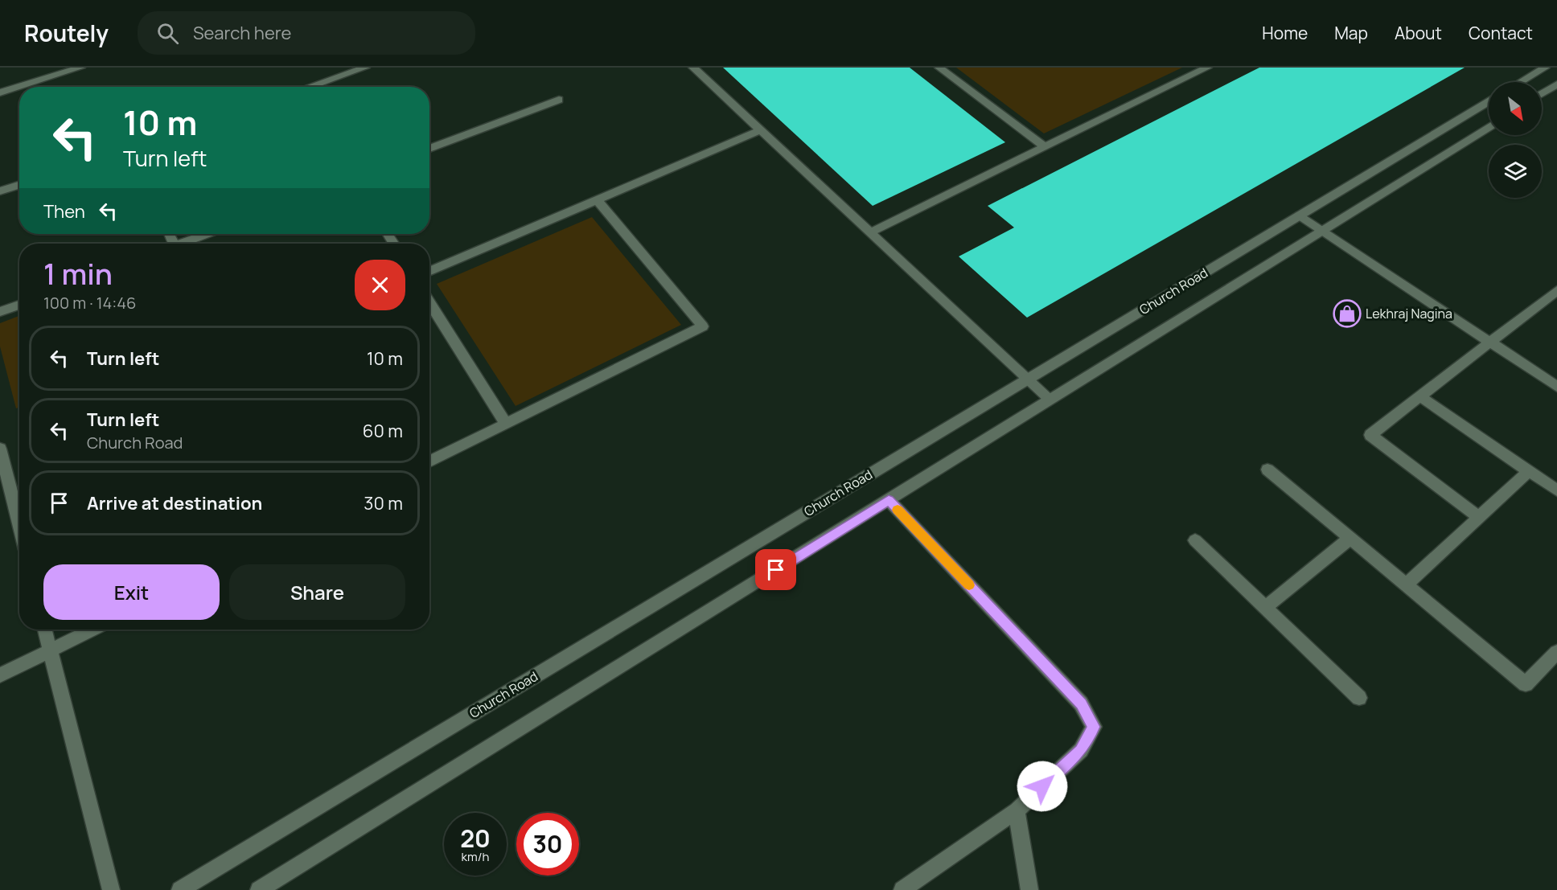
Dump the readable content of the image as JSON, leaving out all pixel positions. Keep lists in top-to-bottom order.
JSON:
{
  "streets": {
    "street": ["Church Road"]
  },
  "places": {
    "shop": ["Lekhraj Nagina"]
  },
  "north": "bottom right",
  "page": {
    "header": "Routely",
    "search": "Search here",
    "nav": [
      "Home",
      "Map",
      "About",
      "Contact"
    ],
    "turn": ["10 m", "Turn left"],
    "then": "Then",
    "heading": ["1 min", "100 m · 14:46"],
    "list": [
      {
        "name": "Turn left",
        "value": "10 m"
      },
      {
        "name": "Turn left",
        "note": "Church Road",
        "value": "60 m"
      },
      {
        "name": "Arrive at destination",
        "value": "30 m"
      }
    ],
    "buttons": ["Exit", "Share"],
    "speed": "20 km/h",
    "limit": "30"
  }
}
